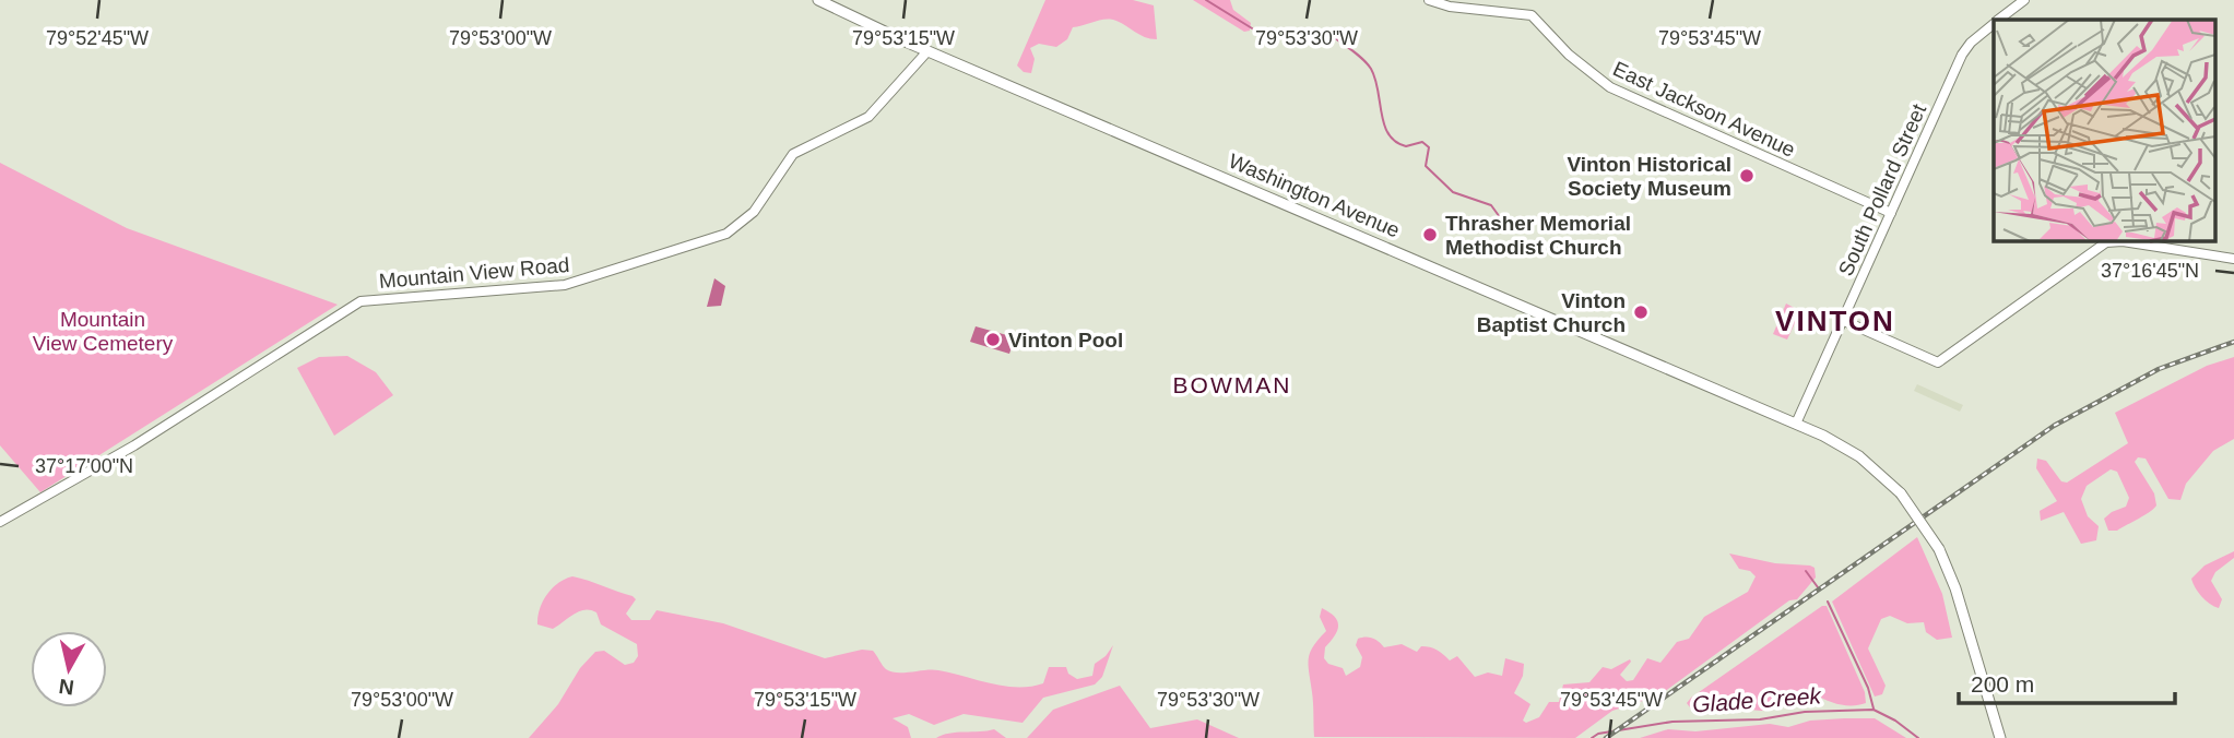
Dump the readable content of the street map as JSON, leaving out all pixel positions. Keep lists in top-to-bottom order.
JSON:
{
  "streets": {
    "main road": ["Washington Avenue"],
    "street": ["East Jackson Avenue", "South Pollard Street", "Mountain View Road"]
  },
  "crossings": [
    ["East Jackson Avenue", "South Pollard Street"],
    ["South Pollard Street", "Washington Avenue"],
    ["Washington Avenue", "Mountain View Road"]
  ],
  "districts": ["VINTON", "BOWMAN"],
  "water": ["Glade Creek"],
  "parks": ["Mountain View Cemetery"],
  "places": [
    "Vinton Historical Society Museum",
    "Thrasher Memorial Methodist Church",
    "Vinton Baptist Church",
    "Vinton Pool"
  ],
  "scale_bar": "200 m",
  "north": "bottom",
  "coordinates": [
    "79°52'45\"W",
    "79°53'00\"W",
    "79°53'15\"W",
    "79°53'30\"W",
    "79°53'45\"W",
    "37°16'45\"N",
    "37°17'00\"N"
  ]
}
